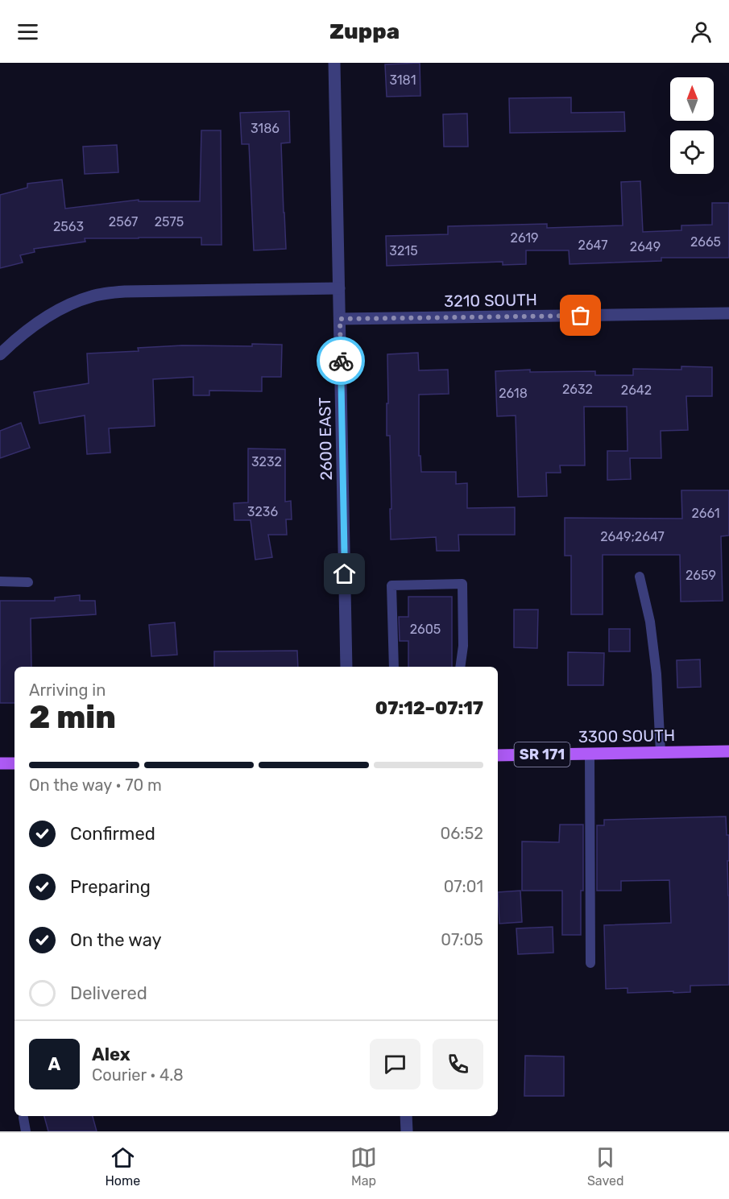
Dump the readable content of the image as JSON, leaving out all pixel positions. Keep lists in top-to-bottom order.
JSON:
{
  "streets": {
    "main road": ["3300 SOUTH", "SR 171"],
    "street": ["3210 SOUTH", "2600 EAST"]
  },
  "crossings": [
    ["3210 SOUTH", "2600 EAST"]
  ],
  "house_numbers": [
    "3181",
    "3186",
    "2567",
    "2575",
    "2563",
    "2619",
    "2665",
    "2647",
    "2649",
    "3215",
    "2632",
    "2642",
    "2618",
    "3232",
    "3236",
    "2661",
    "2649;2647",
    "2659",
    "2605"
  ],
  "north": "top",
  "page": {
    "header": "Zuppa",
    "heading": ["2 min", "Arriving in", "07:12–07:17"],
    "panel": ["Alex", "Courier · 4.8"],
    "bar": "On the way · 70 m",
    "list": [
      ["Confirmed", "06:52"],
      ["Preparing", "07:01"],
      ["On the way", "07:05"],
      "Delivered"
    ],
    "round": "A",
    "tabs": ["Home", "Map", "Saved"]
  }
}
